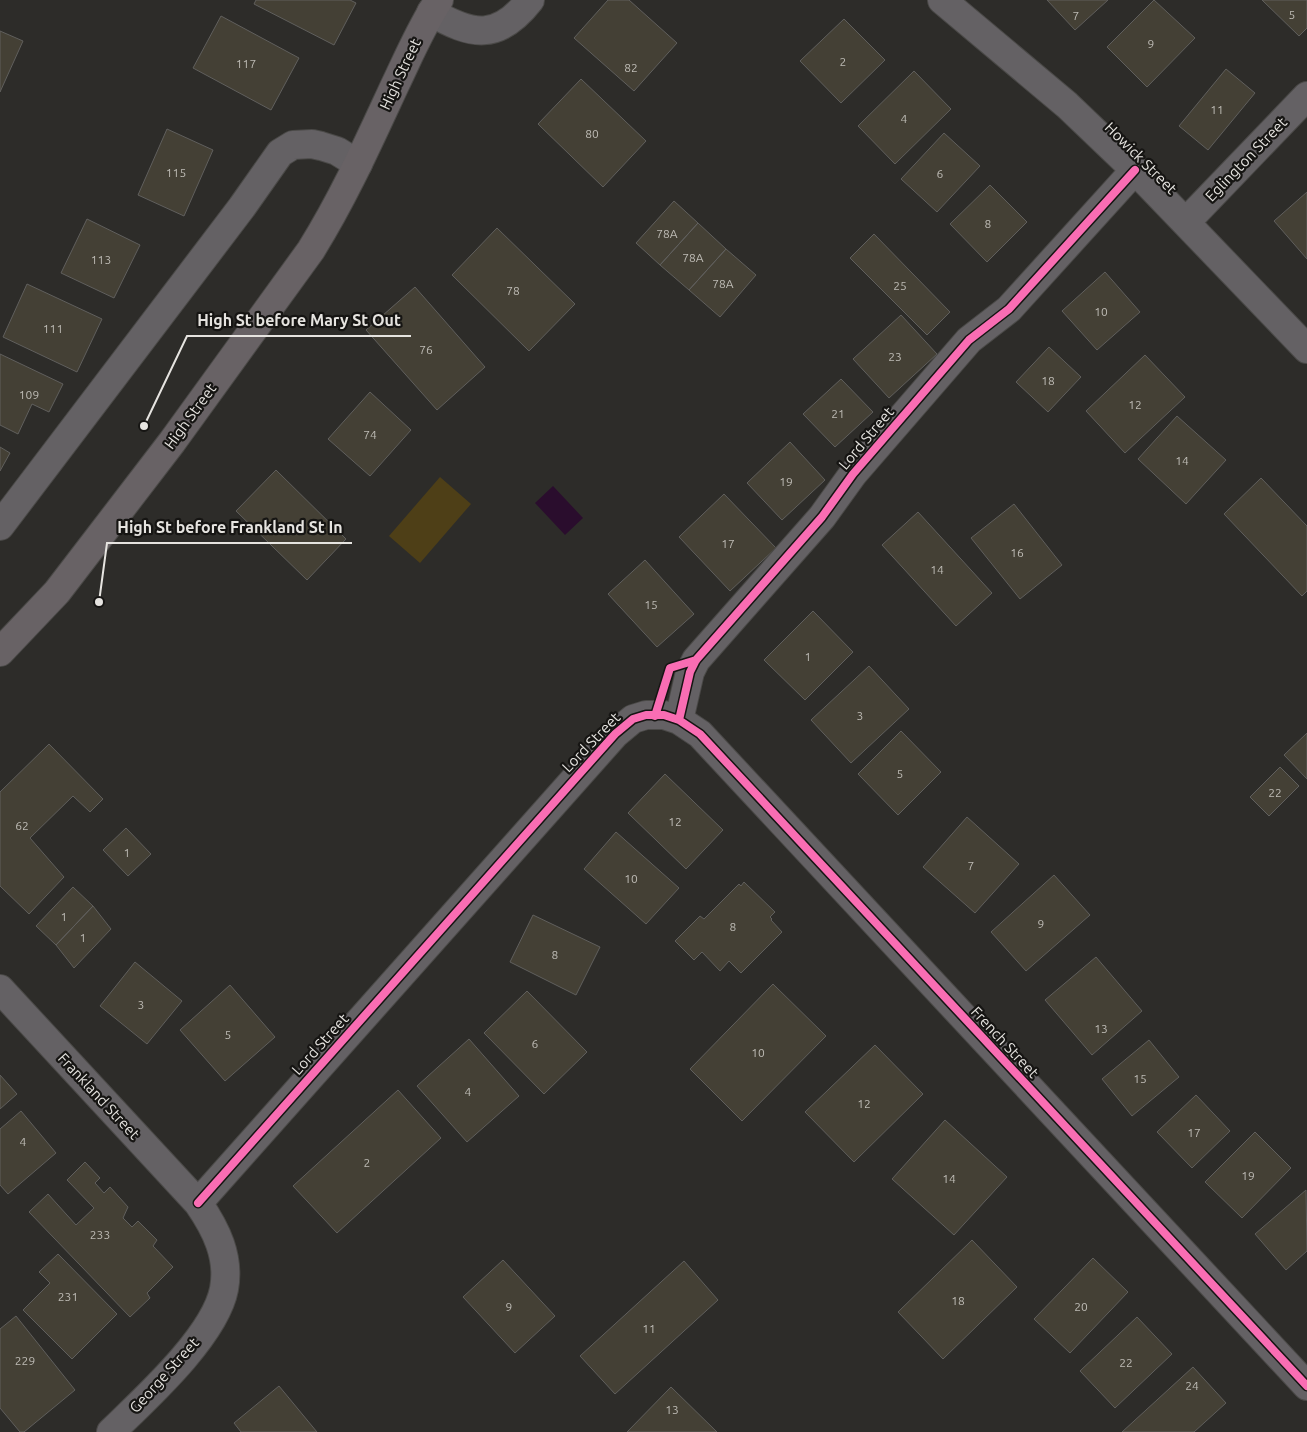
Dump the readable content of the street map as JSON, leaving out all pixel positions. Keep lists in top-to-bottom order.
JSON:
{
  "streets": {
    "main road": ["High Street"],
    "street": [
      "Howick Street",
      "Eglington Street",
      "Lord Street",
      "French Street",
      "Frankland Street",
      "George Street"
    ]
  },
  "crossings": [
    ["Howick Street", "Eglington Street"],
    ["Howick Street", "Lord Street"],
    ["Lord Street", "French Street"],
    ["Lord Street", "Frankland Street"],
    ["Lord Street", "George Street"],
    ["Frankland Street", "George Street"]
  ],
  "places": ["High St before Mary St Out", "High St before Frankland St In"],
  "house_numbers": [
    "5",
    "7",
    "9",
    "2",
    "117",
    "82",
    "11",
    "4",
    "80",
    "115",
    "6",
    "8",
    "78A",
    "78A",
    "113",
    "78A",
    "25",
    "78",
    "10",
    "111",
    "76",
    "23",
    "18",
    "109",
    "12",
    "21",
    "74",
    "14",
    "19",
    "17",
    "16",
    "14",
    "15",
    "1",
    "3",
    "5",
    "22",
    "12",
    "62",
    "1",
    "7",
    "10",
    "1",
    "9",
    "8",
    "1",
    "8",
    "3",
    "13",
    "5",
    "6",
    "10",
    "15",
    "4",
    "12",
    "17",
    "4",
    "2",
    "19",
    "14",
    "233",
    "231",
    "18",
    "9",
    "20",
    "11",
    "229",
    "22",
    "24",
    "13"
  ]
}
